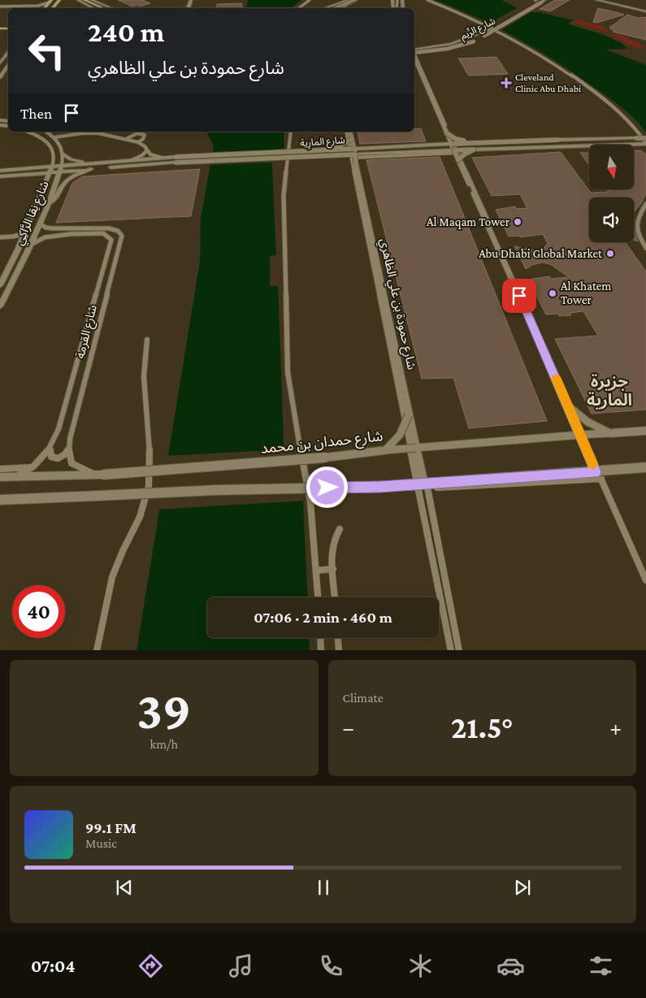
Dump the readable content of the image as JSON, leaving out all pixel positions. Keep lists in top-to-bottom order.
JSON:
{
  "streets": {
    "main road": [
      "شارع الرِّيم",
      "شارع المارِية",
      "شارع نِقا الرَّاكِي",
      "شارع حمودة بن علي الظاهري",
      "شارع حمدان بن محمد"
    ],
    "street": ["شارع القرمة"]
  },
  "crossings": [
    ["شارع المارِية", "شارع نِقا الرَّاكِي"],
    ["شارع المارِية", "شارع حمودة بن علي الظاهري"],
    ["شارع نِقا الرَّاكِي", "شارع القرمة"],
    ["شارع حمودة بن علي الظاهري", "شارع حمدان بن محمد"],
    ["شارع القرمة", "شارع حمدان بن محمد"]
  ],
  "districts": ["جزيرة المارية"],
  "places": {
    "health": ["Cleveland Clinic Abu Dhabi"],
    "other": ["Al Maqam Tower", "Abu Dhabi Global Market", "Al Khatem Tower"]
  },
  "north": "bottom",
  "page": {
    "turn": ["240 m", "شارع حمودة بن علي الظاهري"],
    "then": "Then",
    "limit": "40",
    "trip": "07:06 · 2 min · 460 m",
    "tile": [
      ["39", "km/h"],
      "Climate"
    ],
    "heat": ["−", "21.5°", "+"],
    "song": ["99.1 FM", "Music"],
    "tabs": "07:04"
  }
}
